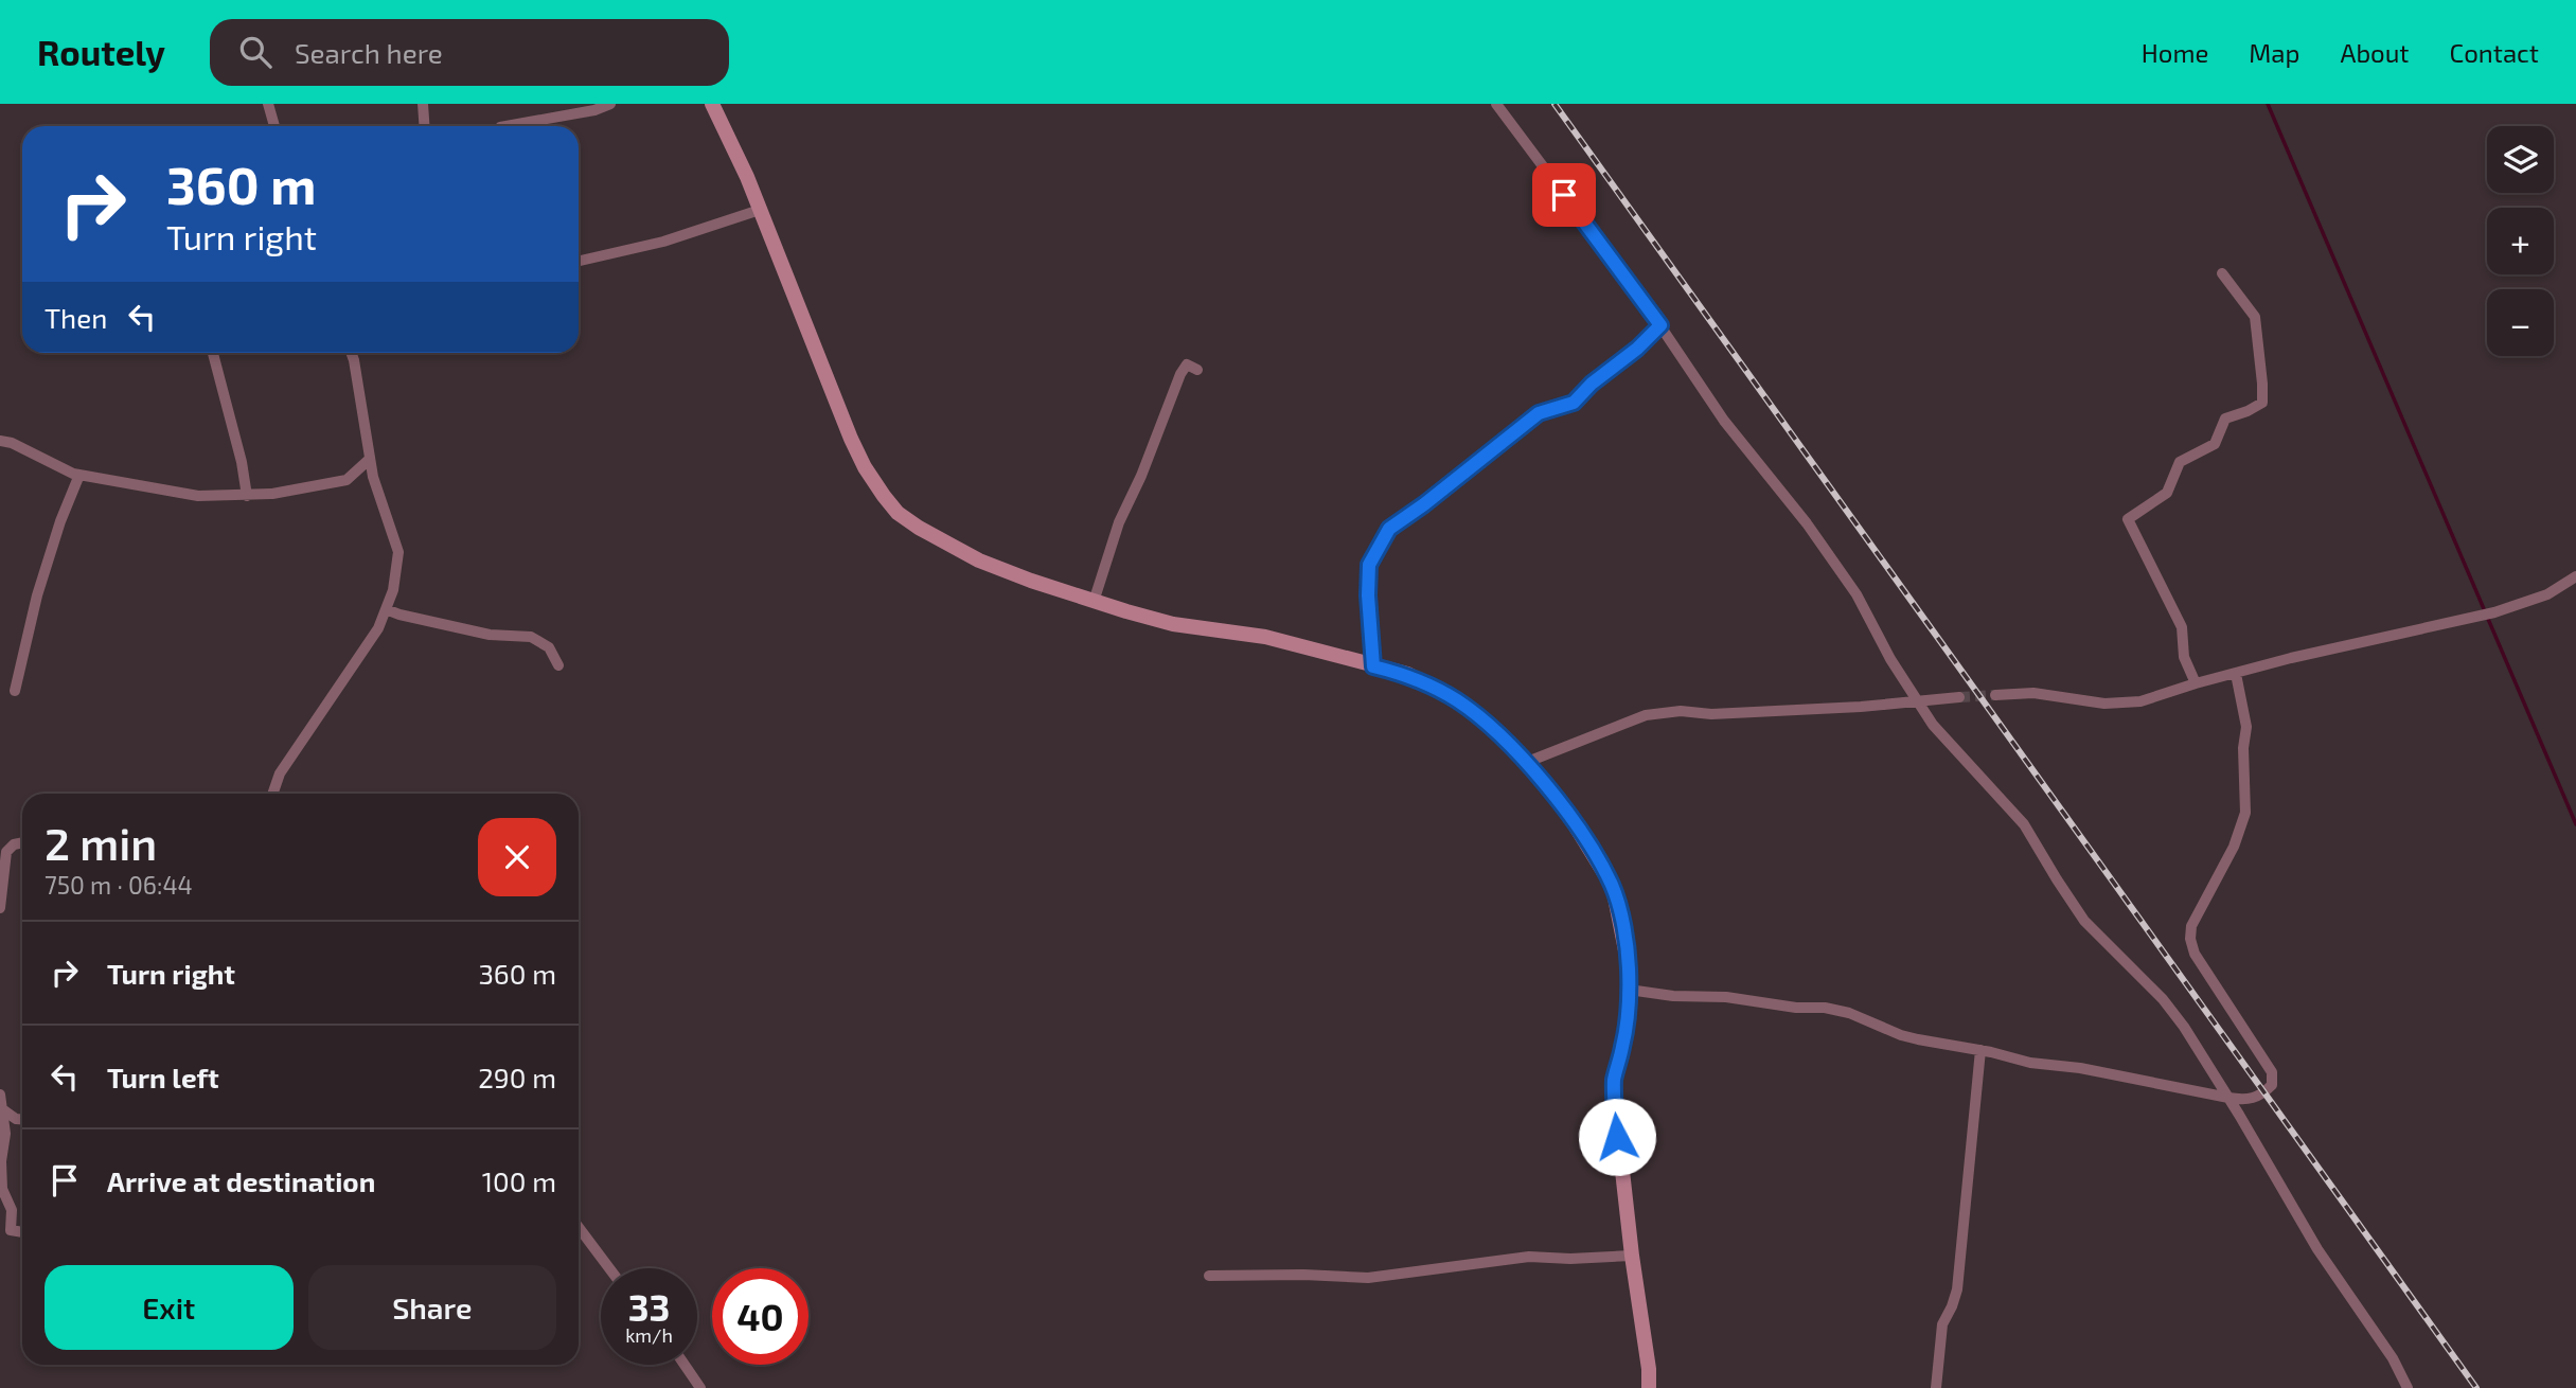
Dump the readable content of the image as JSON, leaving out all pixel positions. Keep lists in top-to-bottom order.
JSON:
{
  "page": {
    "header": "Routely",
    "search": "Search here",
    "nav": [
      "Home",
      "Map",
      "About",
      "Contact"
    ],
    "map_buttons": ["+", "−"],
    "turn": ["360 m", "Turn right"],
    "then": "Then",
    "heading": ["2 min", "750 m · 06:44"],
    "list": [
      {
        "name": "Turn right",
        "value": "360 m"
      },
      {
        "name": "Turn left",
        "value": "290 m"
      },
      {
        "name": "Arrive at destination",
        "value": "100 m"
      }
    ],
    "buttons": ["Exit", "Share"],
    "speed": "33 km/h",
    "limit": "40"
  }
}
